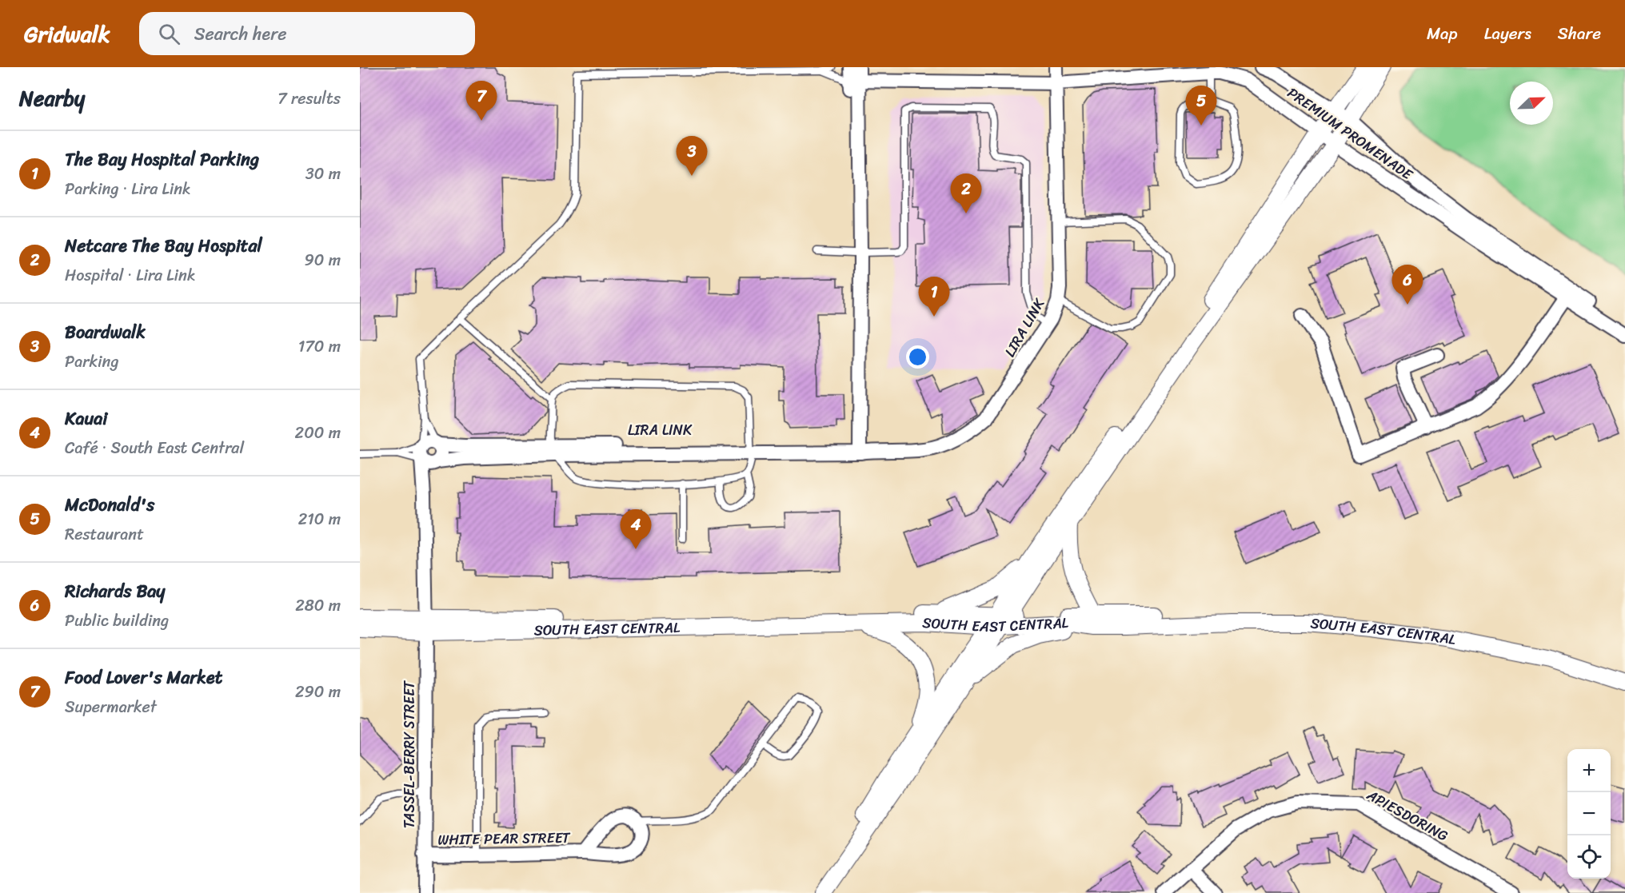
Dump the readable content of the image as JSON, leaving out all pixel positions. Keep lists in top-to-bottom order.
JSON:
{
  "streets": {
    "street": [
      "PREMIUM PROMENADE",
      "LIRA LINK",
      "SOUTH EAST CENTRAL",
      "TASSEL-BERRY STREET",
      "APIESDORING",
      "WHITE PEAR STREET"
    ]
  },
  "crossings": [
    ["PREMIUM PROMENADE", "LIRA LINK"],
    ["SOUTH EAST CENTRAL", "TASSEL-BERRY STREET"],
    ["TASSEL-BERRY STREET", "WHITE PEAR STREET"]
  ],
  "north": "top right",
  "page": {
    "header": "Gridwalk",
    "search": "Search here",
    "nav": ["Map", "Layers", "Share"],
    "heading": ["Nearby", "7 results"],
    "pins": [
      "7",
      "5",
      "3",
      "2",
      "6",
      "1",
      "4"
    ],
    "list": [
      {
        "mark": "1",
        "name": "The Bay Hospital Parking",
        "note": "Parking · Lira Link",
        "value": "30 m"
      },
      {
        "mark": "2",
        "name": "Netcare The Bay Hospital",
        "note": "Hospital · Lira Link",
        "value": "90 m"
      },
      {
        "mark": "3",
        "name": "Boardwalk",
        "note": "Parking",
        "value": "170 m"
      },
      {
        "mark": "4",
        "name": "Kauai",
        "note": "Café · South East Central",
        "value": "200 m"
      },
      {
        "mark": "5",
        "name": "McDonald's",
        "note": "Restaurant",
        "value": "210 m"
      },
      {
        "mark": "6",
        "name": "Richards Bay",
        "note": "Public building",
        "value": "280 m"
      },
      {
        "mark": "7",
        "name": "Food Lover's Market",
        "note": "Supermarket",
        "value": "290 m"
      }
    ],
    "map_buttons": ["+", "−"]
  }
}
